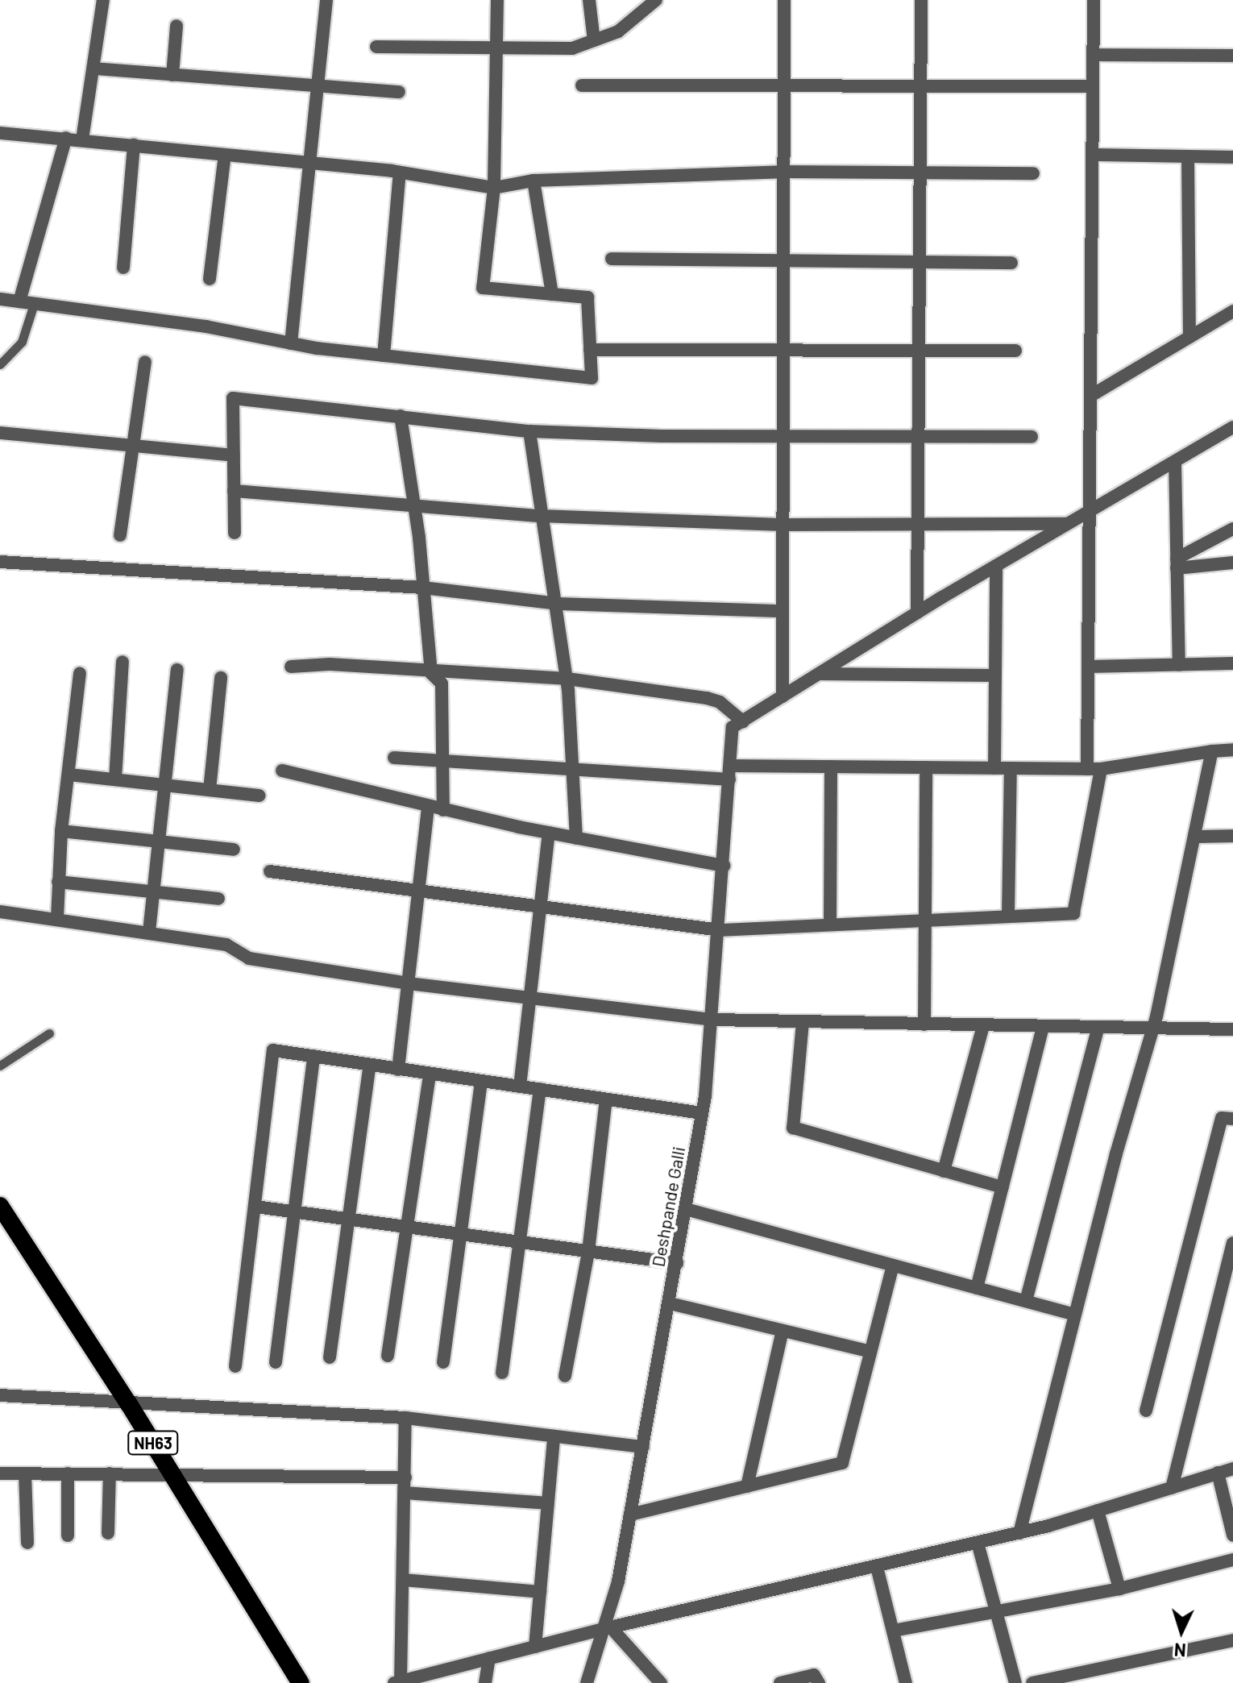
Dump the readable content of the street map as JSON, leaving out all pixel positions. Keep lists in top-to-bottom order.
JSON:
{
  "streets": {
    "highway": ["NH63"],
    "street": ["Deshpande Galli"]
  },
  "north": "bottom"
}
